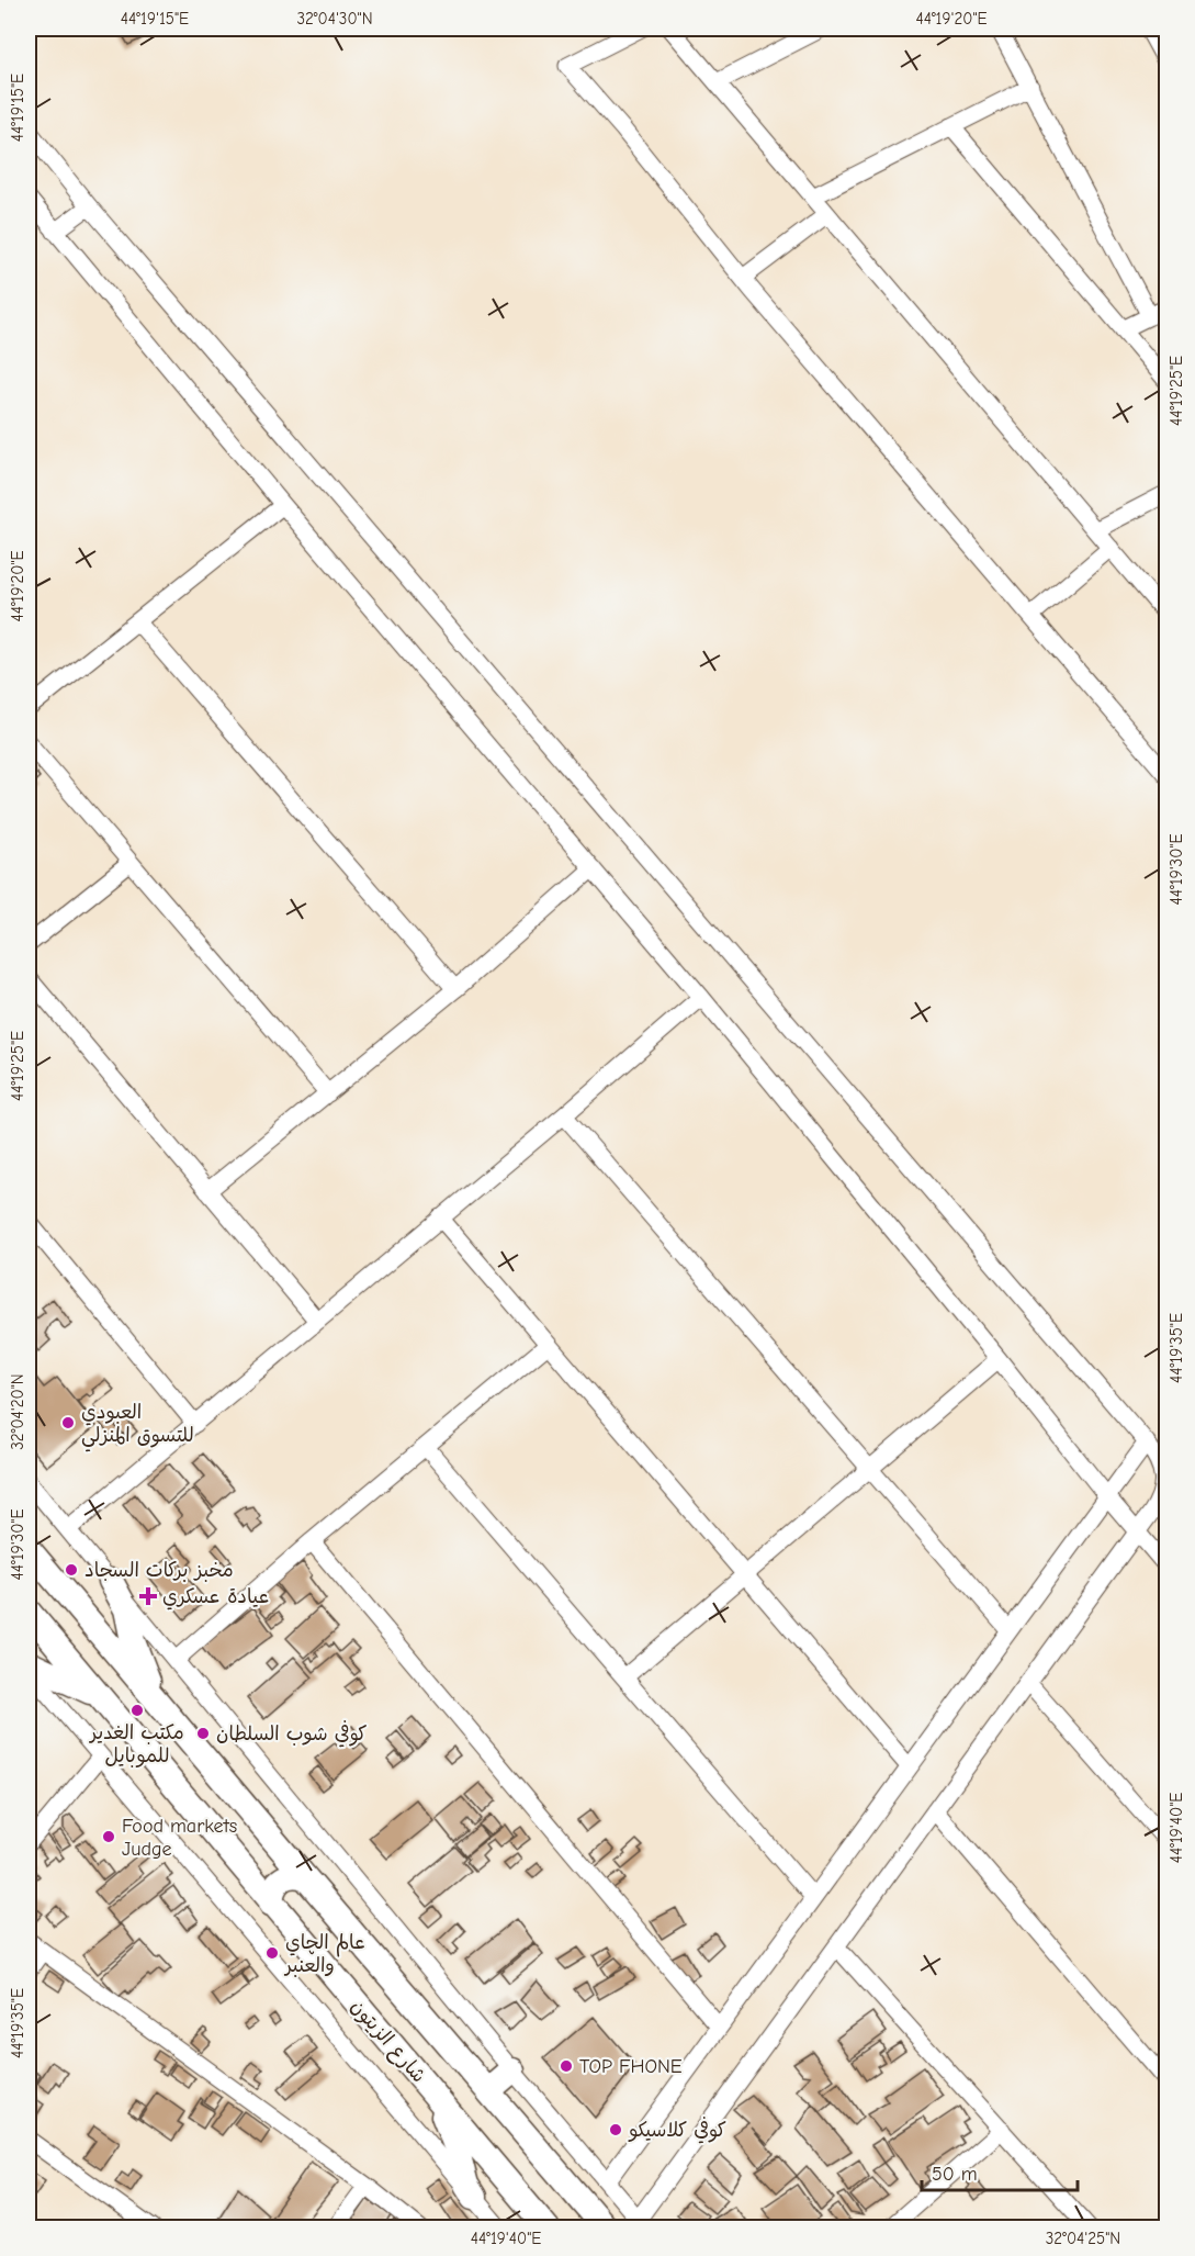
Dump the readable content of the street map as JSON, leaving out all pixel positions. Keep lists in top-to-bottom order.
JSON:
{
  "streets": {
    "main road": ["شارع الزيتون"]
  },
  "places": {
    "other": [
      "العبودي للتسوق المنزلي",
      "مخبز بركات السجاد",
      "مكتب الغدير للموبايل",
      "كوفي شوب السلطان",
      "Food markets Judge",
      "عالم الچاي والعنبر",
      "TOP FHONE",
      "كوفي كلاسيكو"
    ],
    "health": ["عيادة عسكري"]
  },
  "scale_bar": "50 m",
  "coordinates": [
    "44°19'15\"E",
    "32°04'30\"N",
    "44°19'20\"E",
    "44°19'25\"E",
    "44°19'30\"E",
    "44°19'35\"E",
    "32°04'20\"N",
    "44°19'40\"E",
    "32°04'25\"N"
  ]
}
